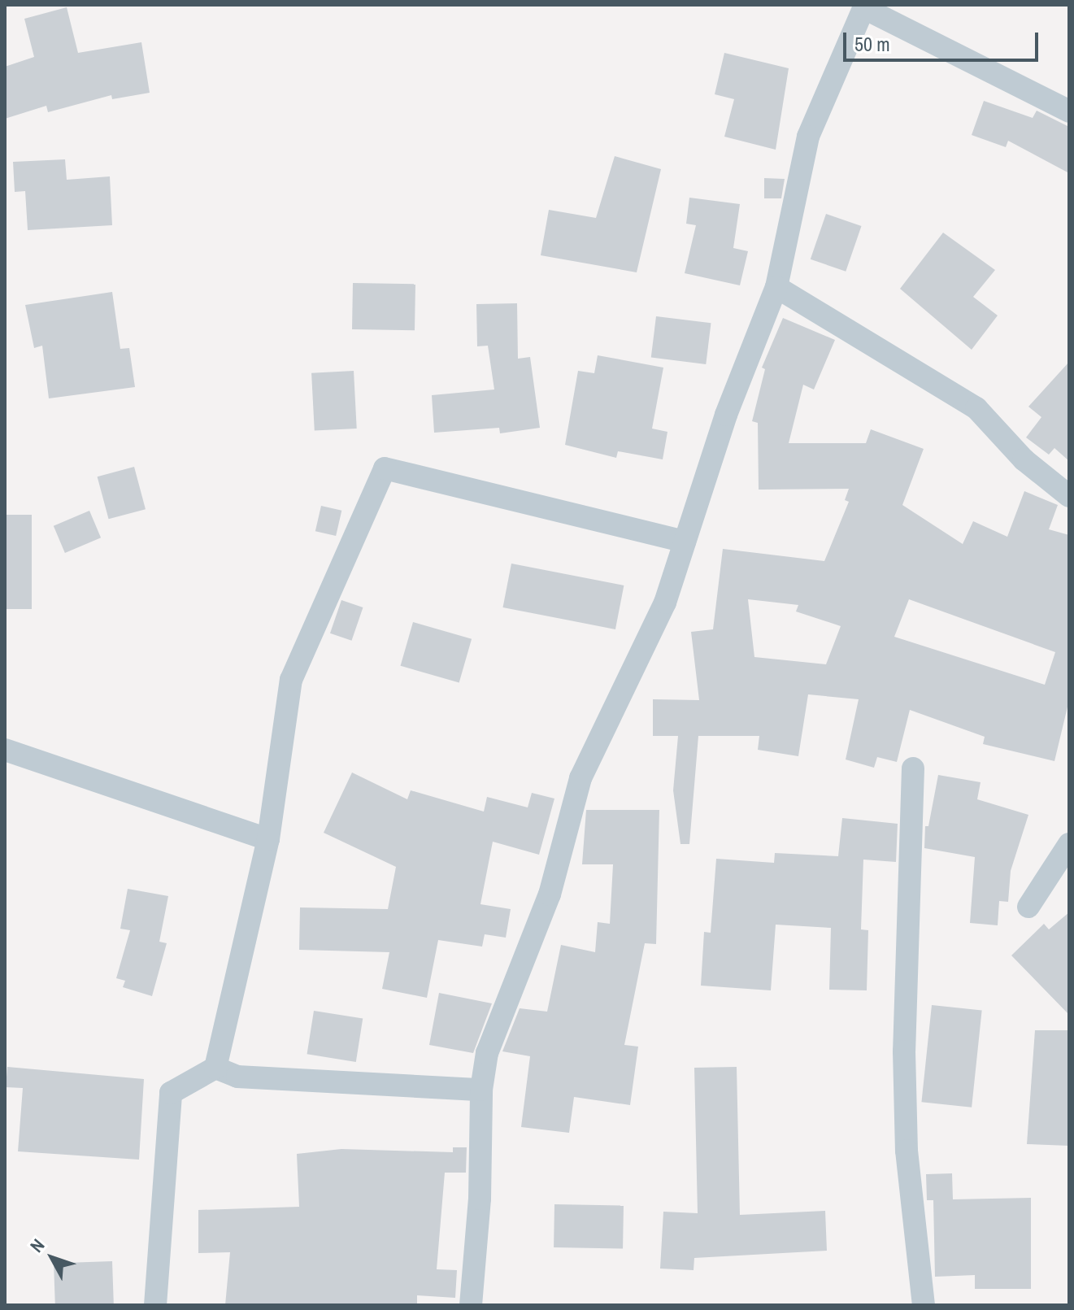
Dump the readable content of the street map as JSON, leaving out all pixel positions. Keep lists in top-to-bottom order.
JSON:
{
  "scale_bar": "50 m",
  "north": "top left"
}
